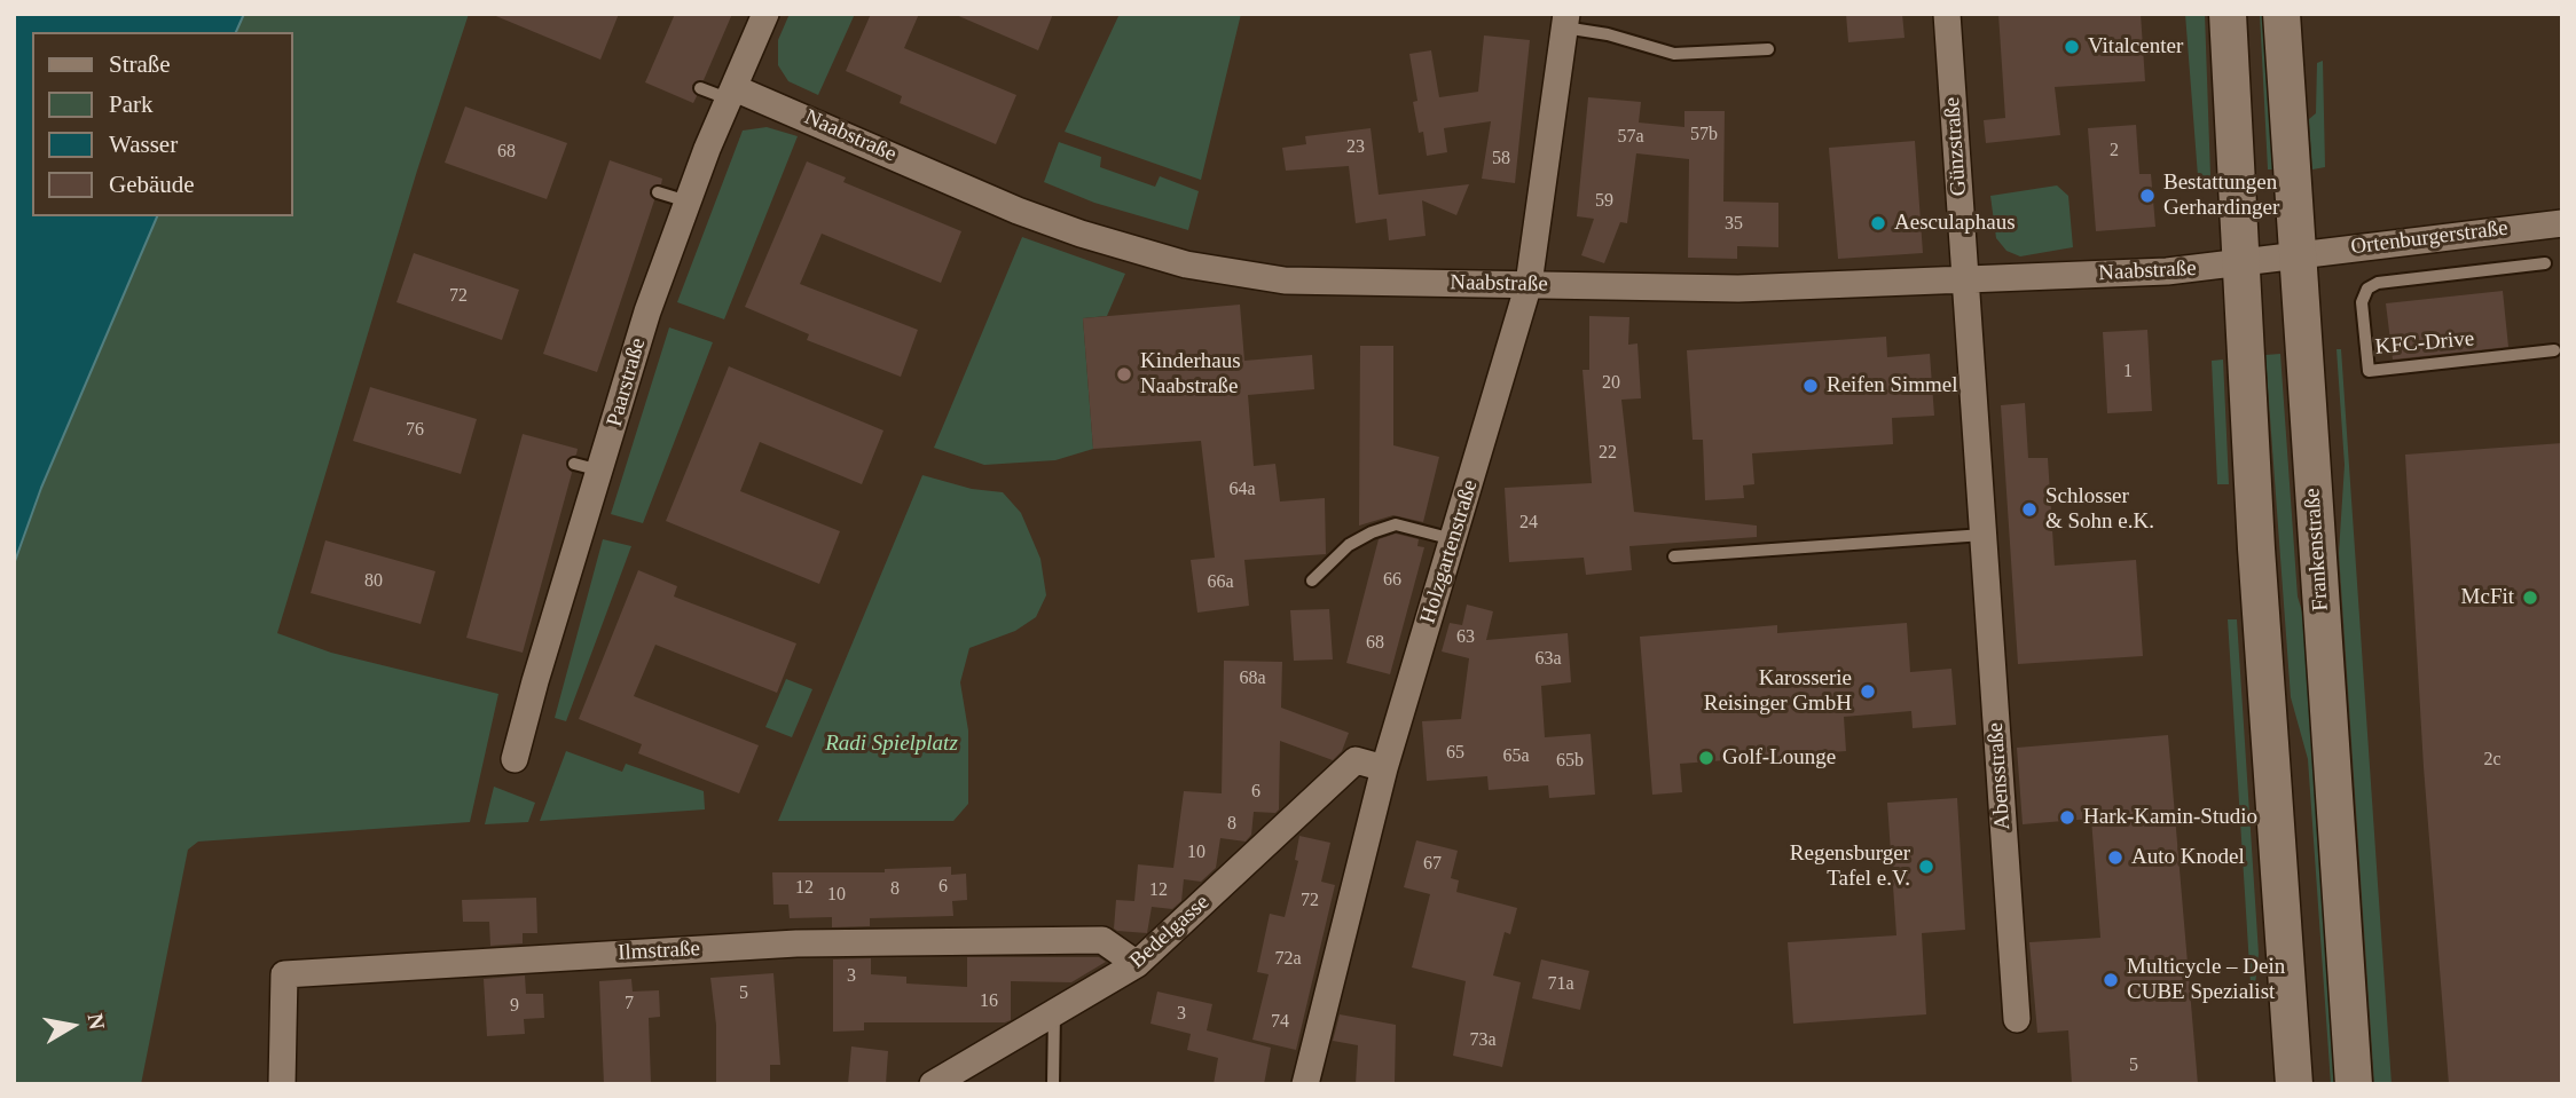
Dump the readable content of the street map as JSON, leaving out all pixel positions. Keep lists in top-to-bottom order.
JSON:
{
  "streets": {
    "main road": ["Frankenstraße"],
    "street": [
      "Naabstraße",
      "Günzstraße",
      "Ortenburgerstraße",
      "Paarstraße",
      "Holzgartenstraße",
      "Abensstraße",
      "Bedelgasse",
      "Ilmstraße"
    ],
    "lane": ["KFC-Drive"]
  },
  "crossings": [
    ["Naabstraße", "Günzstraße"],
    ["Naabstraße", "Ortenburgerstraße"],
    ["Naabstraße", "Paarstraße"],
    ["Naabstraße", "Frankenstraße"],
    ["Naabstraße", "Holzgartenstraße"],
    ["Naabstraße", "Abensstraße"],
    ["Günzstraße", "Abensstraße"],
    ["Ortenburgerstraße", "Frankenstraße"],
    ["Holzgartenstraße", "Bedelgasse"],
    ["Bedelgasse", "Ilmstraße"]
  ],
  "parks": ["Radi Spielplatz"],
  "places": [
    "Vitalcenter",
    "Bestattungen Gerhardinger",
    "Aesculaphaus",
    "Kinderhaus Naabstraße",
    "Reifen Simmel",
    "Schlosser & Sohn e.K.",
    "McFit",
    "Karosserie Reisinger GmbH",
    "Golf-Lounge",
    "Hark-Kamin-Studio",
    "Auto Knodel",
    "Regensburger Tafel e.V.",
    "Multicycle – Dein CUBE Spezialist"
  ],
  "house_numbers": [
    "57b",
    "57a",
    "23",
    "2",
    "68",
    "58",
    "59",
    "35",
    "72",
    "1",
    "20",
    "76",
    "22",
    "64a",
    "24",
    "66",
    "80",
    "66a",
    "63",
    "68",
    "63a",
    "68a",
    "65",
    "65a",
    "2c",
    "65b",
    "6",
    "8",
    "10",
    "67",
    "6",
    "12",
    "8",
    "12",
    "10",
    "72",
    "72a",
    "3",
    "71a",
    "5",
    "16",
    "7",
    "9",
    "3",
    "74",
    "73a",
    "5"
  ],
  "legend": [
    "Straße",
    "Park",
    "Wasser",
    "Gebäude"
  ],
  "north": "right"
}
